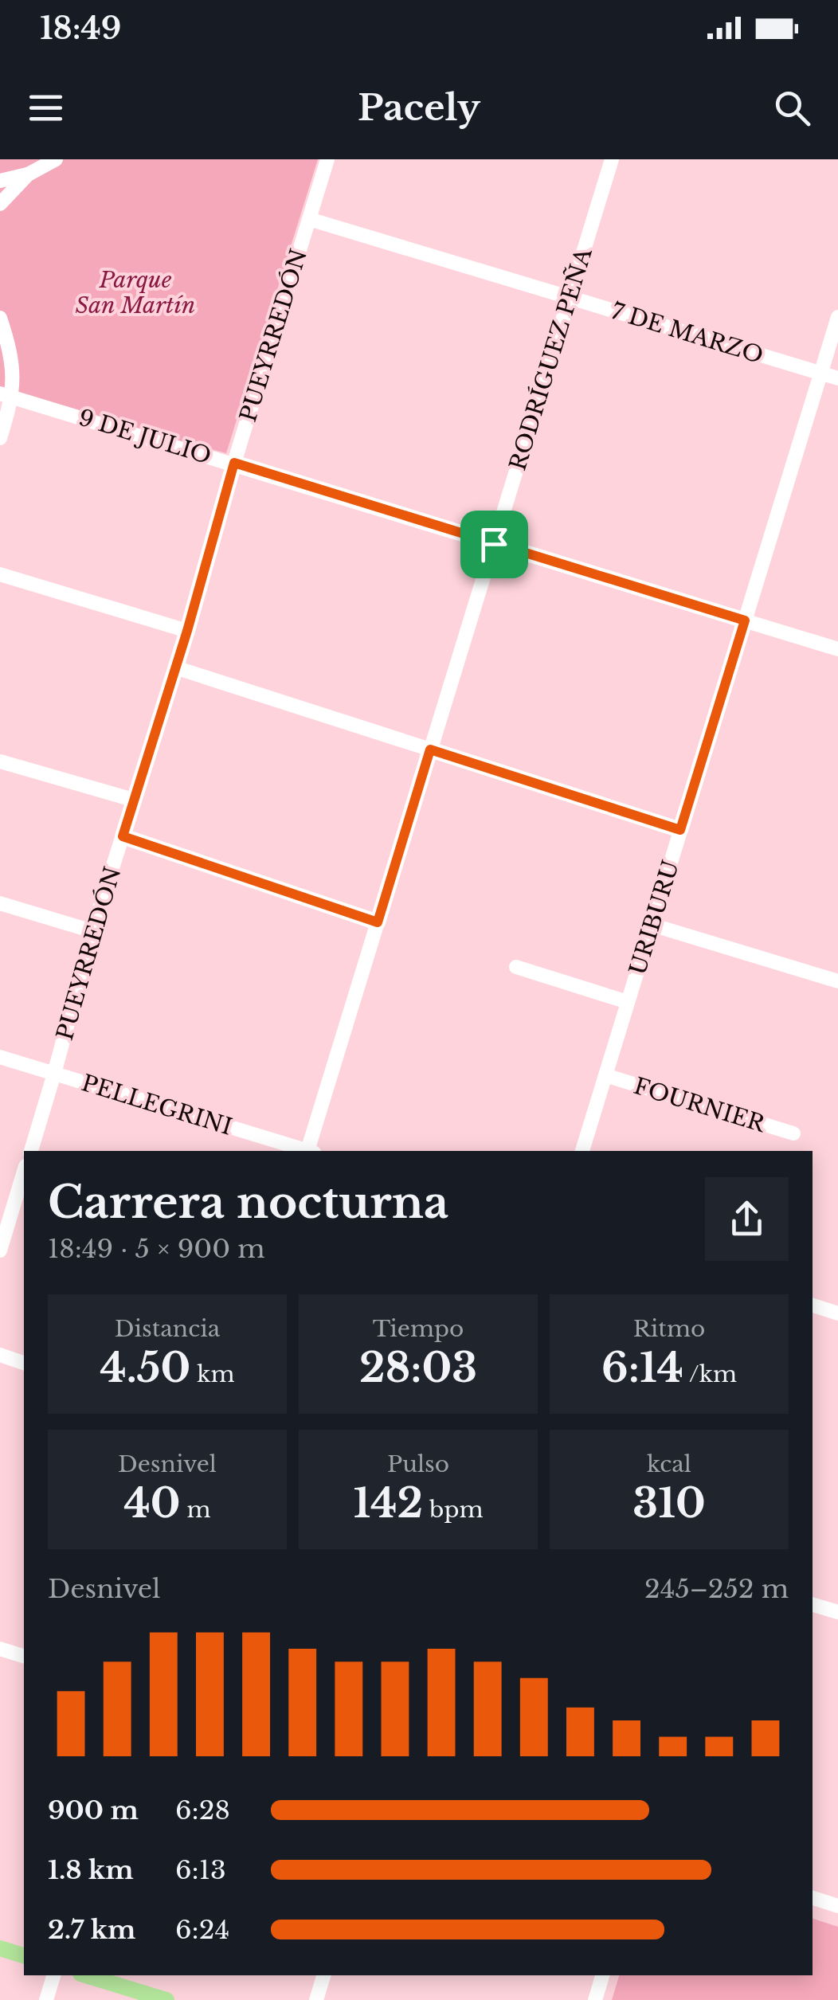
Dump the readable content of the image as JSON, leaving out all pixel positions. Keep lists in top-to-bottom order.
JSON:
{
  "streets": {
    "street": [
      "7 DE MARZO",
      "PUEYRREDÓN",
      "RODRÍGUEZ PEÑA",
      "9 DE JULIO",
      "URIBURU",
      "PELLEGRINI",
      "FOURNIER"
    ]
  },
  "crossings": [
    ["7 DE MARZO", "PUEYRREDÓN"],
    ["7 DE MARZO", "RODRÍGUEZ PEÑA"],
    ["7 DE MARZO", "URIBURU"],
    ["PUEYRREDÓN", "9 DE JULIO"],
    ["PUEYRREDÓN", "PELLEGRINI"],
    ["RODRÍGUEZ PEÑA", "9 DE JULIO"],
    ["9 DE JULIO", "URIBURU"],
    ["URIBURU", "FOURNIER"]
  ],
  "parks": ["Parque San Martín"],
  "page": {
    "status": "18:49",
    "header": "Pacely",
    "heading": ["Carrera nocturna", "18:49 · 5 × 900 m"],
    "stats": [
      ["Distancia", "4.50 km"],
      ["Tiempo", "28:03"],
      ["Ritmo", "6:14 /km"],
      ["Desnivel", "40 m"],
      ["Pulso", "142 bpm"],
      ["kcal", "310"]
    ],
    "chart": ["Desnivel", "245–252 m"],
    "list": [
      {
        "name": "900 m",
        "note": "6:28"
      },
      {
        "name": "1.8 km",
        "note": "6:13"
      },
      {
        "name": "2.7 km",
        "note": "6:24"
      }
    ]
  }
}
